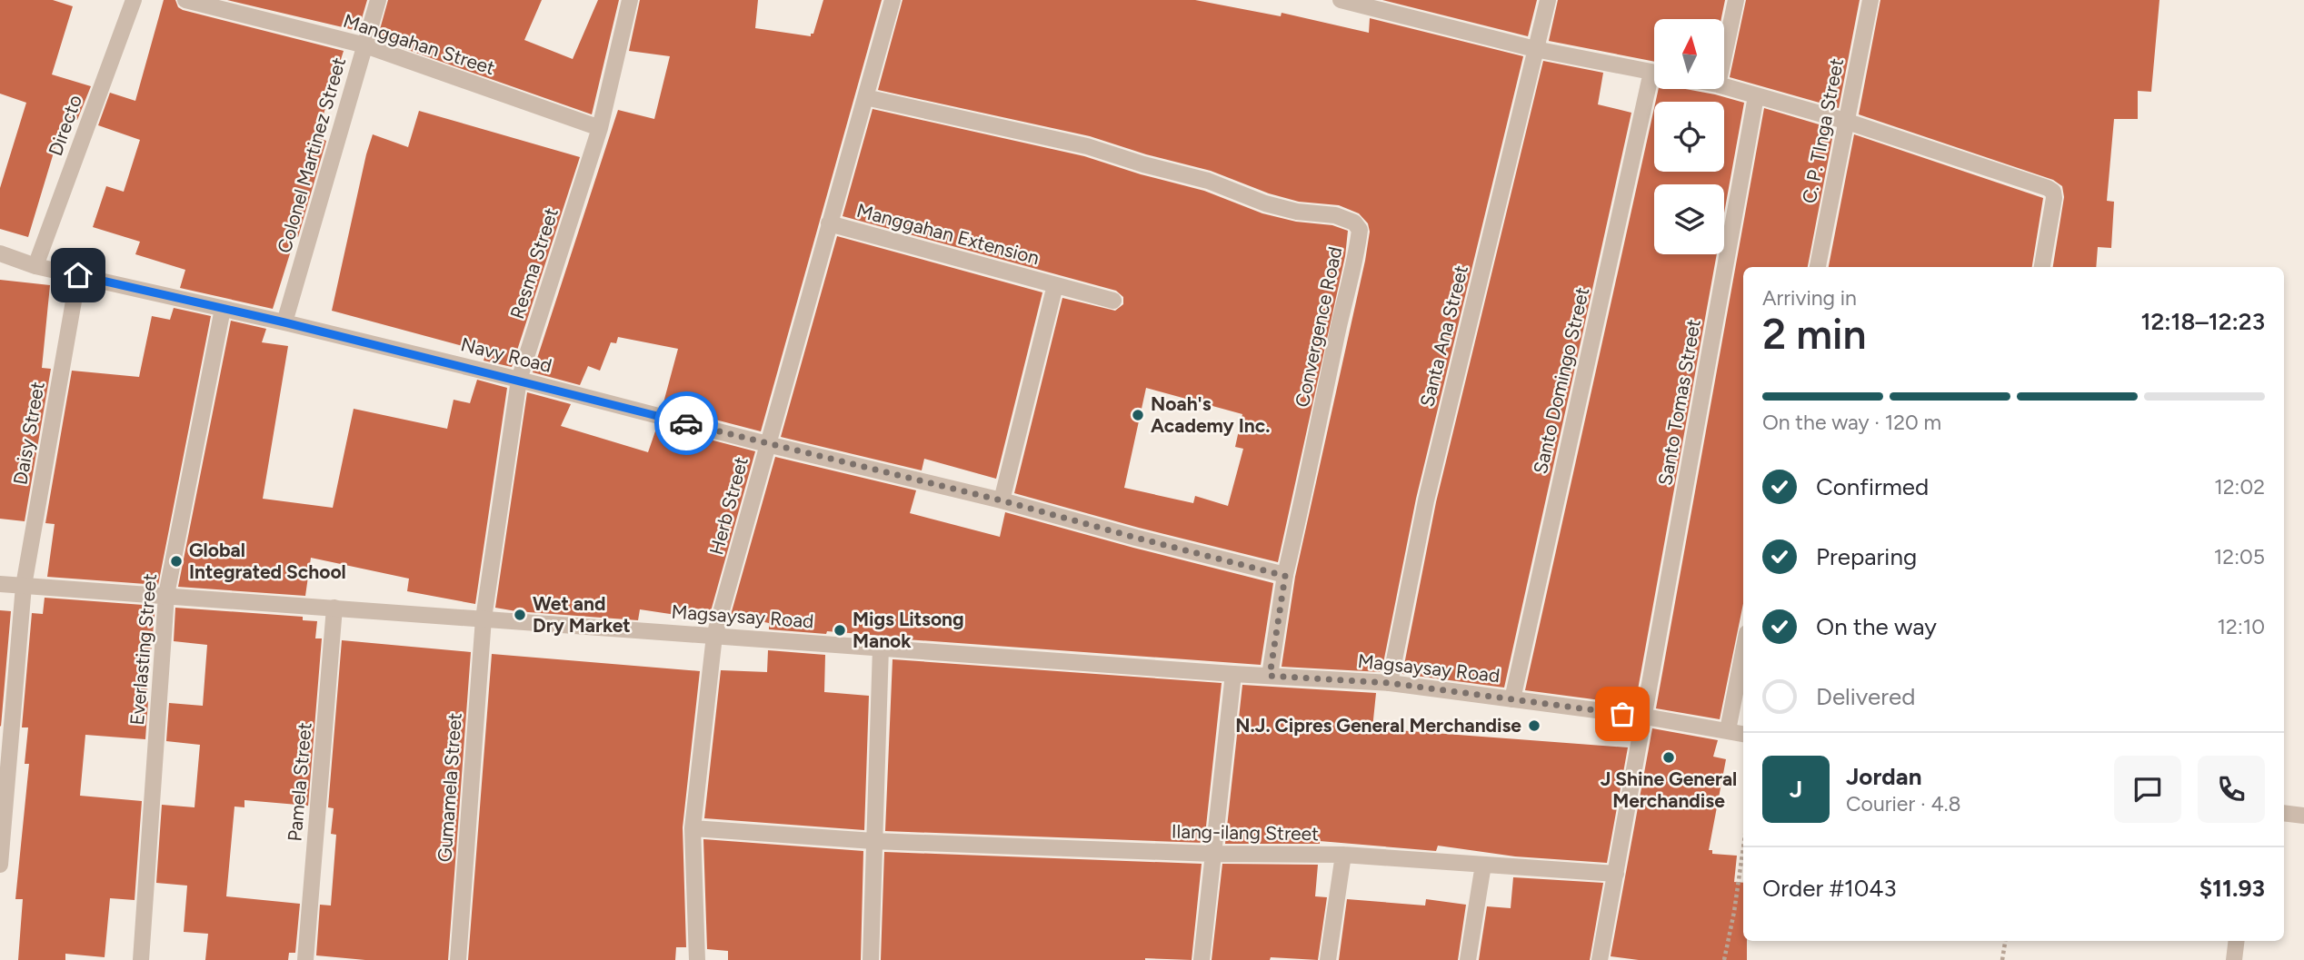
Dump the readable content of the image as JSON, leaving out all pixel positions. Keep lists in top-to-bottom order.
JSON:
{
  "streets": {
    "street": [
      "Manggahan Street",
      "Directo",
      "C. P. TInga Street",
      "Colonel Martinez Street",
      "Manggahan Extension",
      "Resma Street",
      "Convergence Road",
      "Santa Ana Street",
      "Navy Road",
      "Santo Domingo Street",
      "Santo Tomas Street",
      "Daisy Street",
      "Herb Street",
      "Magsaysay Road",
      "Everlasting Street",
      "Pamela Street",
      "Gumamela Street",
      "Ilang-ilang Street"
    ]
  },
  "crossings": [
    ["Manggahan Street", "Colonel Martinez Street"],
    ["Manggahan Street", "Resma Street"],
    ["Directo", "Navy Road"],
    ["Colonel Martinez Street", "Navy Road"],
    ["Manggahan Extension", "Navy Road"],
    ["Manggahan Extension", "Herb Street"],
    ["Resma Street", "Navy Road"],
    ["Resma Street", "Magsaysay Road"],
    ["Resma Street", "Gumamela Street"],
    ["Convergence Road", "Herb Street"],
    ["Santa Ana Street", "Magsaysay Road"],
    ["Navy Road", "Daisy Street"],
    ["Navy Road", "Herb Street"],
    ["Navy Road", "Everlasting Street"],
    ["Santo Domingo Street", "Magsaysay Road"],
    ["Santo Tomas Street", "Magsaysay Road"],
    ["Santo Tomas Street", "Ilang-ilang Street"],
    ["Daisy Street", "Magsaysay Road"],
    ["Herb Street", "Magsaysay Road"],
    ["Herb Street", "Ilang-ilang Street"],
    ["Magsaysay Road", "Everlasting Street"],
    ["Magsaysay Road", "Pamela Street"],
    ["Magsaysay Road", "Gumamela Street"]
  ],
  "places": [
    "Noah's Academy Inc.",
    "Global Integrated School",
    "Wet and Dry Market",
    "Migs Litsong Manok",
    "N.J. Cipres General Merchandise",
    "J Shine General Merchandise"
  ],
  "north": "top",
  "page": {
    "heading": ["2 min", "Arriving in", "12:18–12:23"],
    "panel": [
      "Jordan",
      "Courier · 4.8",
      "Order #1043",
      "$11.93"
    ],
    "bar": "On the way · 120 m",
    "list": [
      ["Confirmed", "12:02"],
      ["Preparing", "12:05"],
      ["On the way", "12:10"],
      "Delivered"
    ],
    "round": "J"
  }
}
